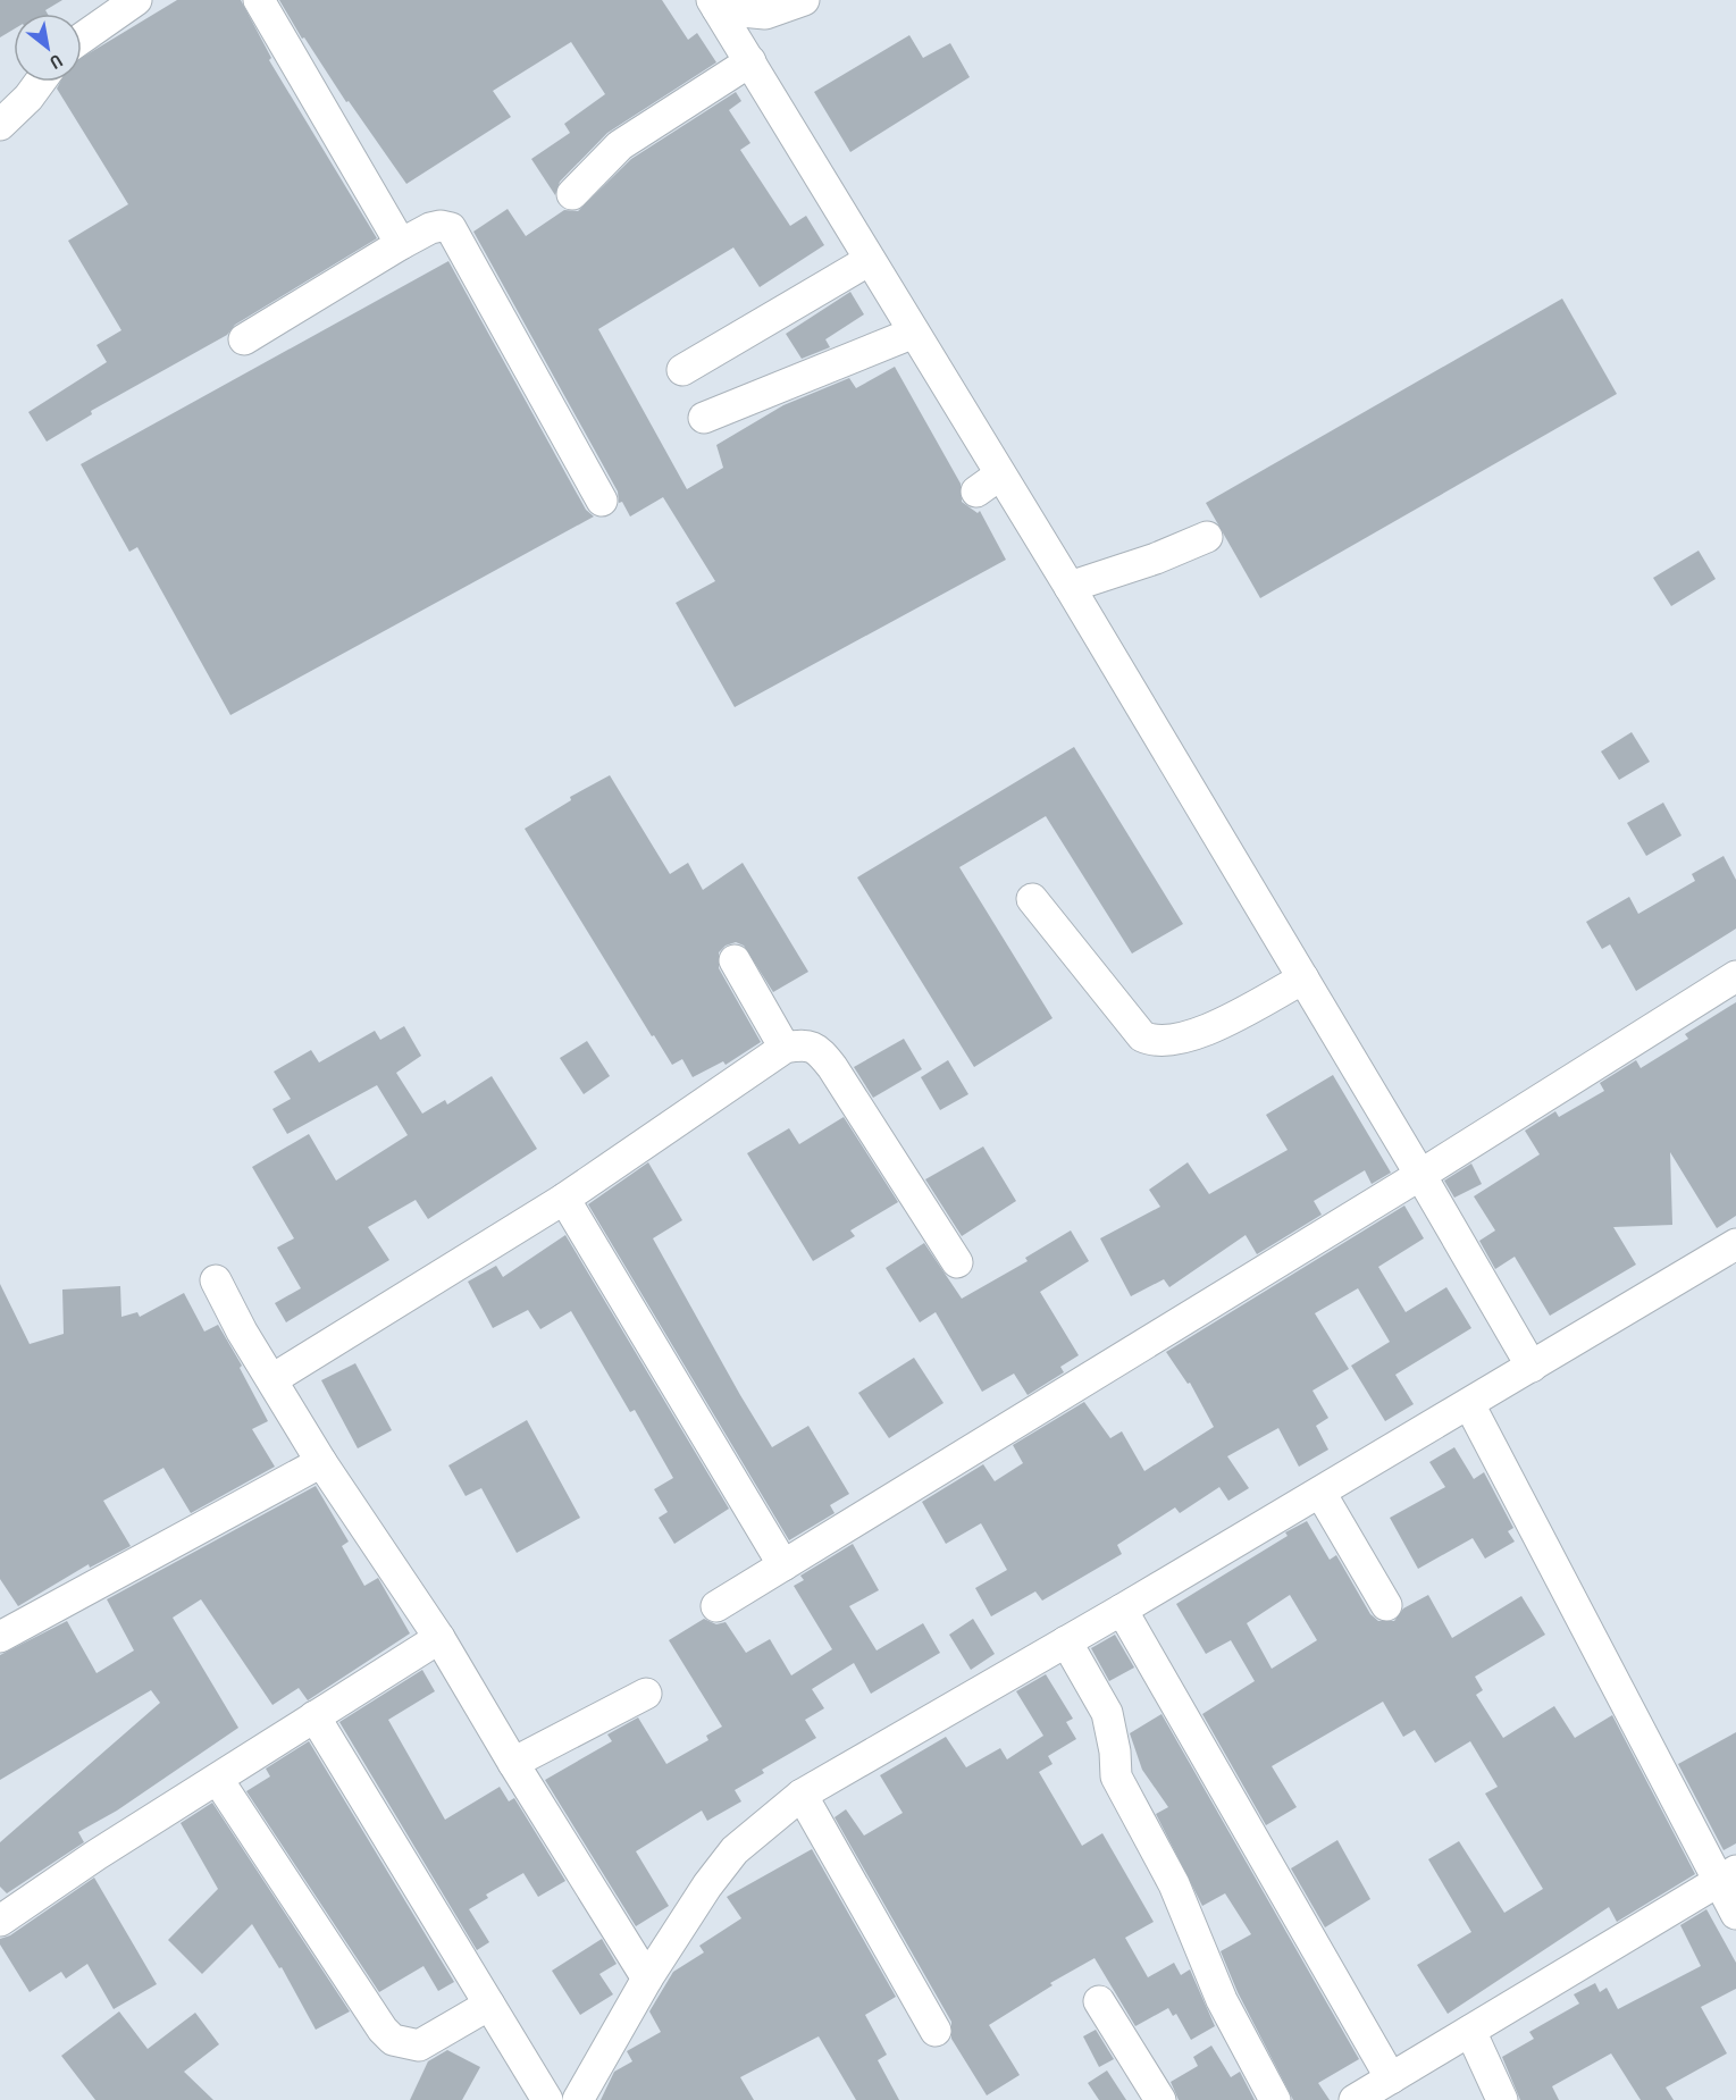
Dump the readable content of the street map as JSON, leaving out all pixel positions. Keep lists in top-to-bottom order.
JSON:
{
  "north": "bottom right"
}
